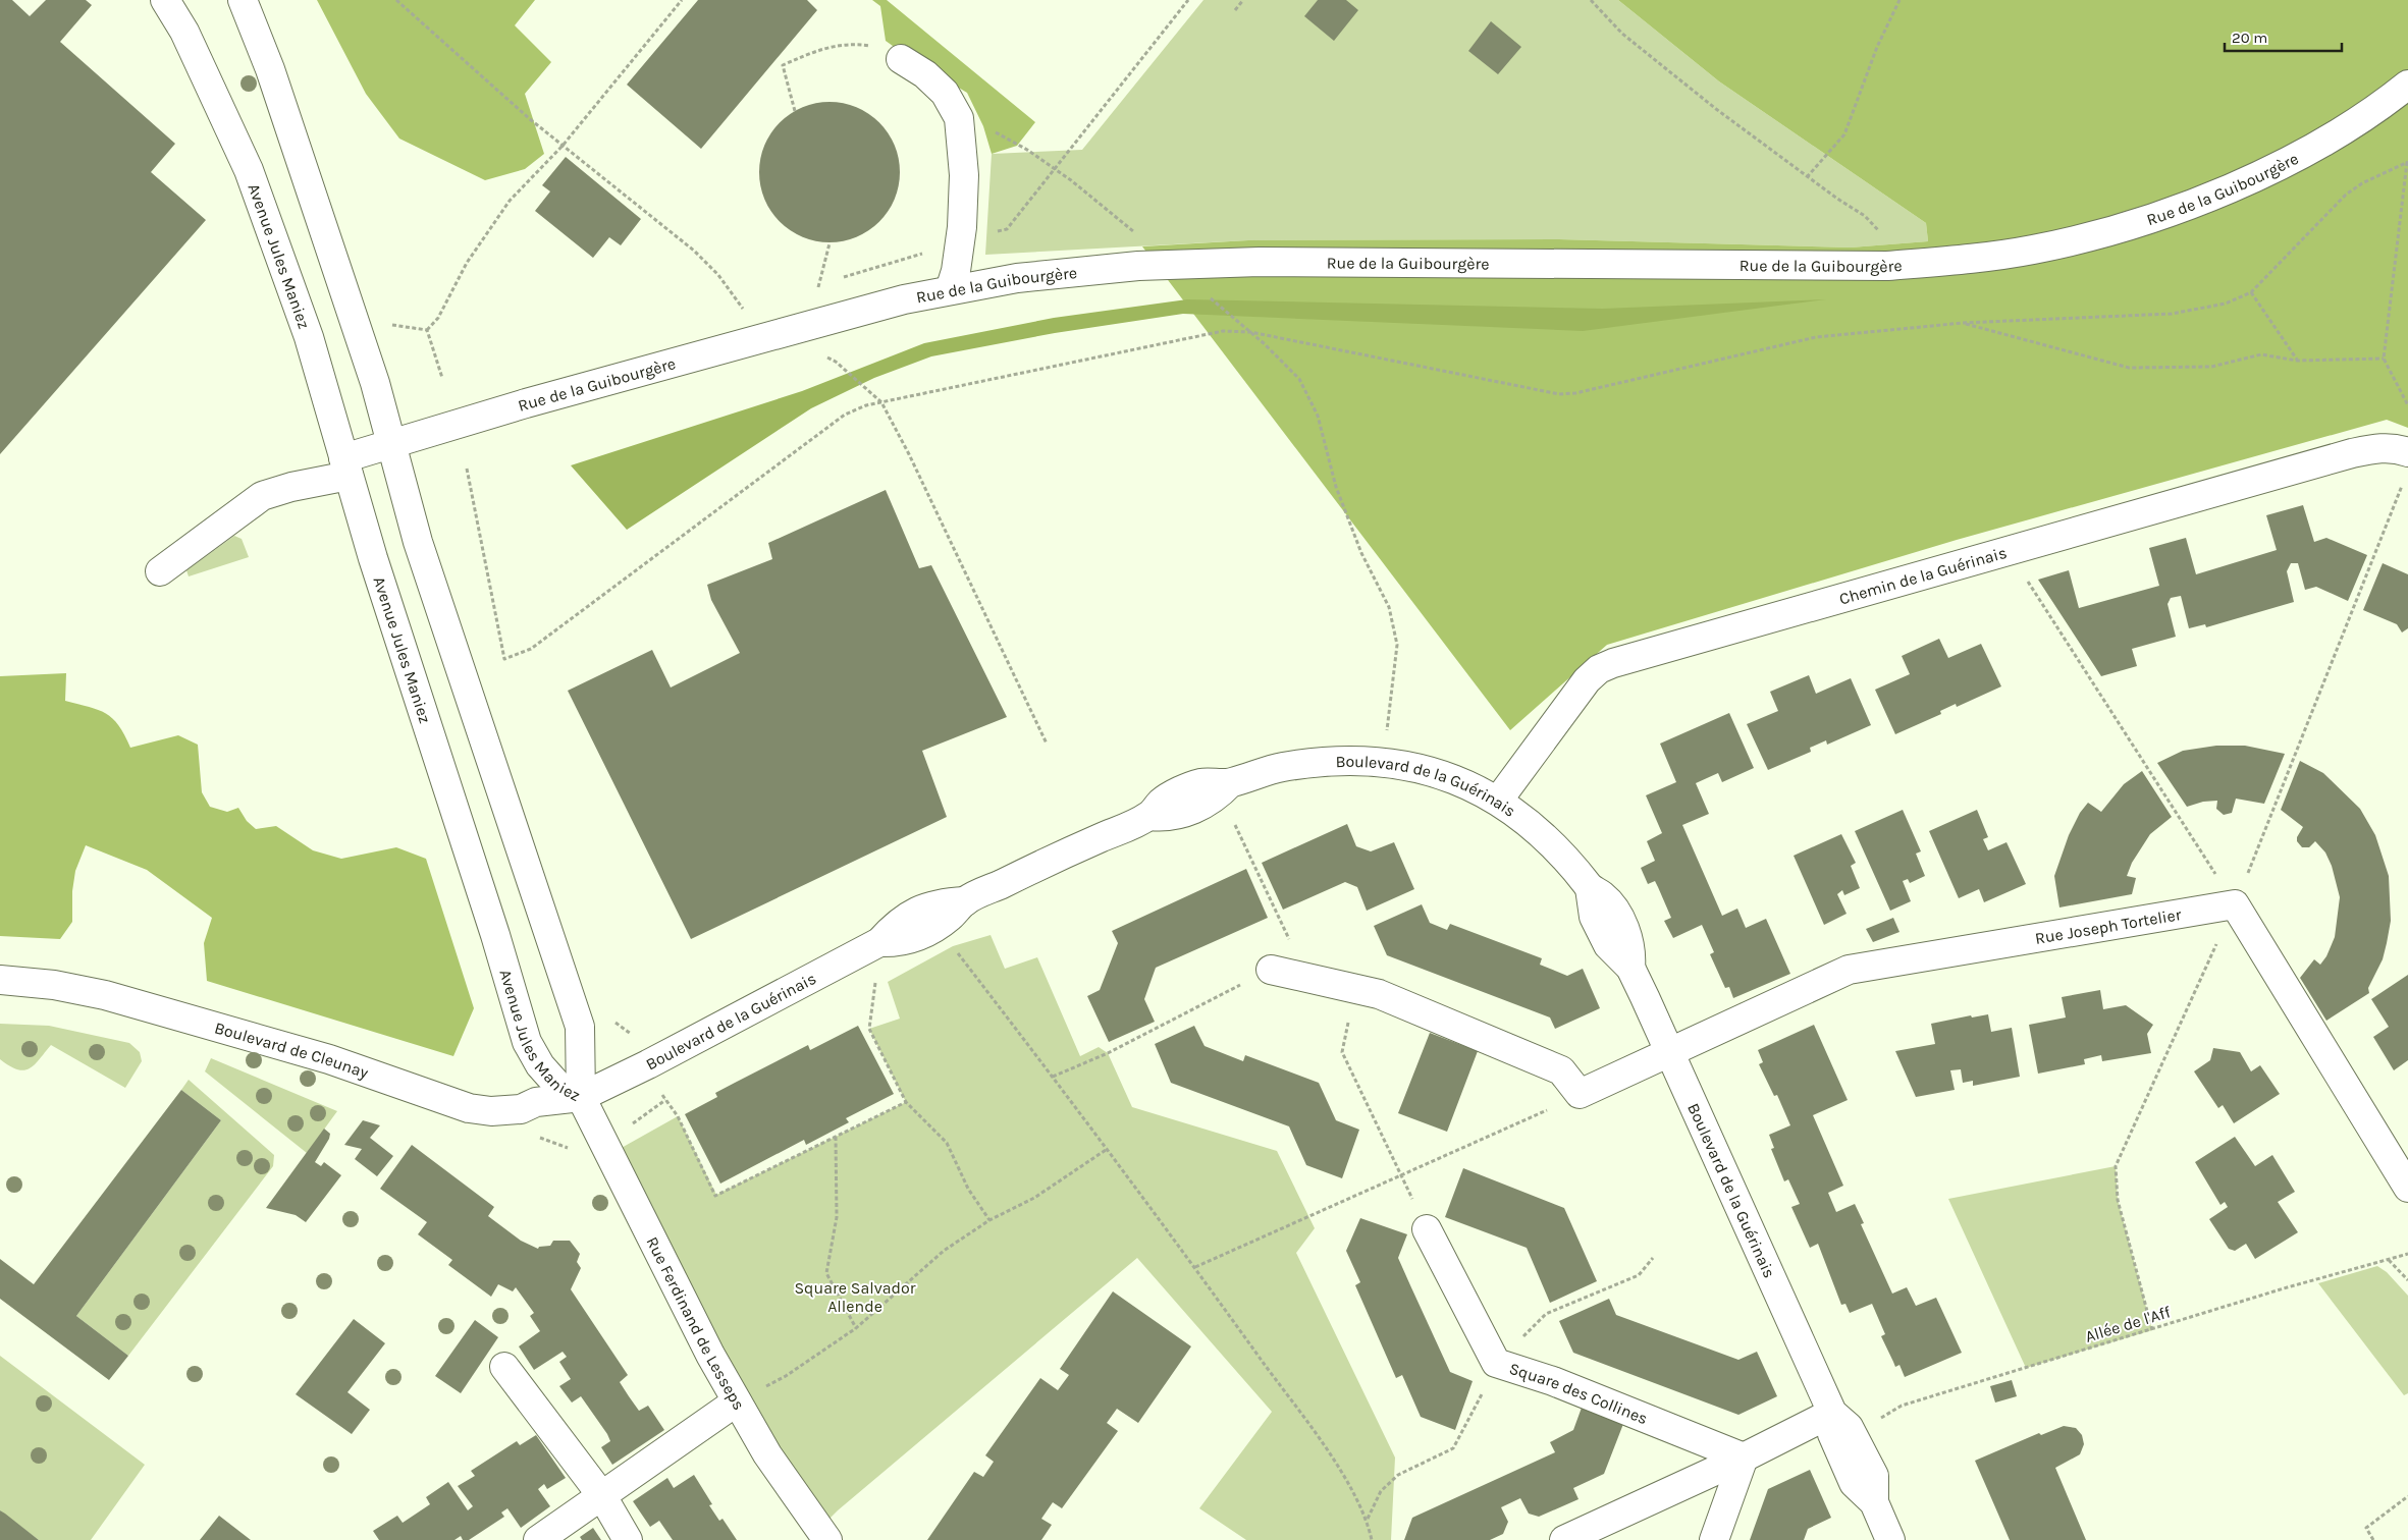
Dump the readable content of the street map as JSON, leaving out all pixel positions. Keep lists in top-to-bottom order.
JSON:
{
  "streets": {
    "street": [
      "Rue de la Guibourgère",
      "Avenue Jules Maniez",
      "Chemin de la Guérinais",
      "Boulevard de la Guérinais",
      "Rue Joseph Tortelier",
      "Boulevard de Cleunay",
      "Rue Ferdinand de Lesseps",
      "Square des Collines"
    ],
    "path": ["Allée de l'Aff"]
  },
  "crossings": [
    ["Rue de la Guibourgère", "Avenue Jules Maniez"],
    ["Avenue Jules Maniez", "Boulevard de la Guérinais"],
    ["Avenue Jules Maniez", "Boulevard de Cleunay"],
    ["Avenue Jules Maniez", "Rue Ferdinand de Lesseps"],
    ["Chemin de la Guérinais", "Boulevard de la Guérinais"],
    ["Boulevard de la Guérinais", "Rue Joseph Tortelier"],
    ["Boulevard de la Guérinais", "Boulevard de Cleunay"],
    ["Boulevard de la Guérinais", "Rue Ferdinand de Lesseps"],
    ["Boulevard de la Guérinais", "Allée de l'Aff"],
    ["Boulevard de Cleunay", "Rue Ferdinand de Lesseps"]
  ],
  "parks": ["Square Salvador Allende"],
  "scale_bar": "20 m"
}
